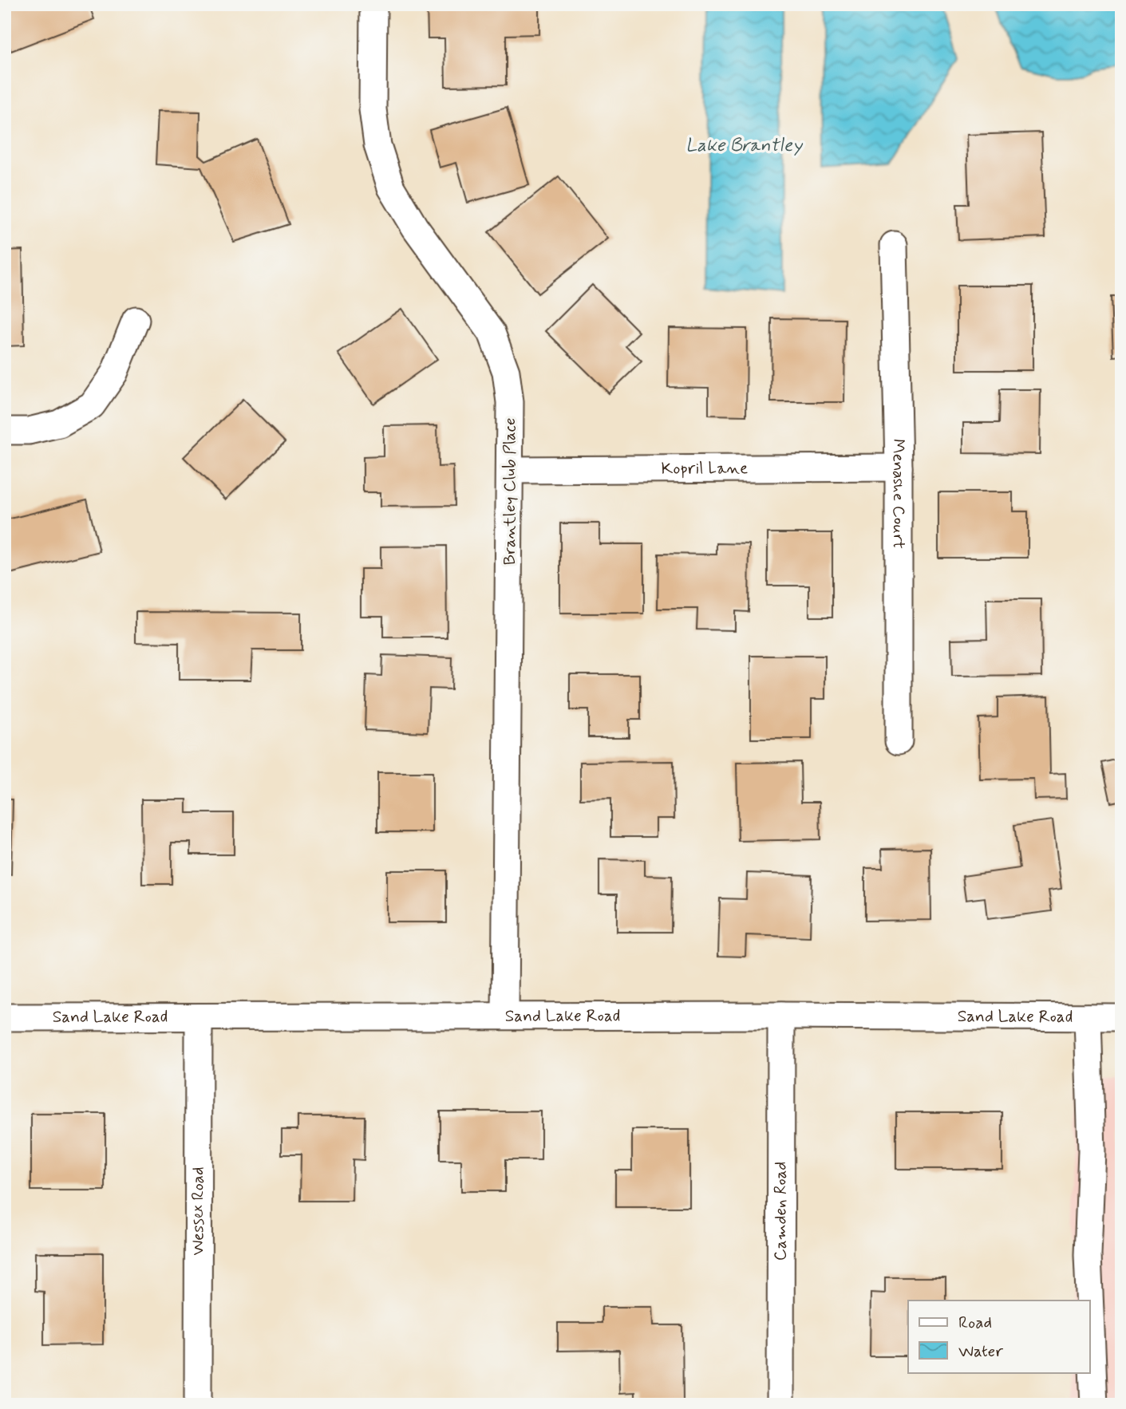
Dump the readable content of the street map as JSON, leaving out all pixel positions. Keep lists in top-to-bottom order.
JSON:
{
  "streets": {
    "street": [
      "Kopril Lane",
      "Brantley Club Place",
      "Menashe Court",
      "Sand Lake Road",
      "Camden Road",
      "Wessex Road"
    ]
  },
  "crossings": [
    ["Kopril Lane", "Brantley Club Place"],
    ["Kopril Lane", "Menashe Court"],
    ["Brantley Club Place", "Sand Lake Road"],
    ["Sand Lake Road", "Camden Road"],
    ["Sand Lake Road", "Wessex Road"]
  ],
  "water": ["Lake Brantley"],
  "legend": ["Road", "Water"]
}
